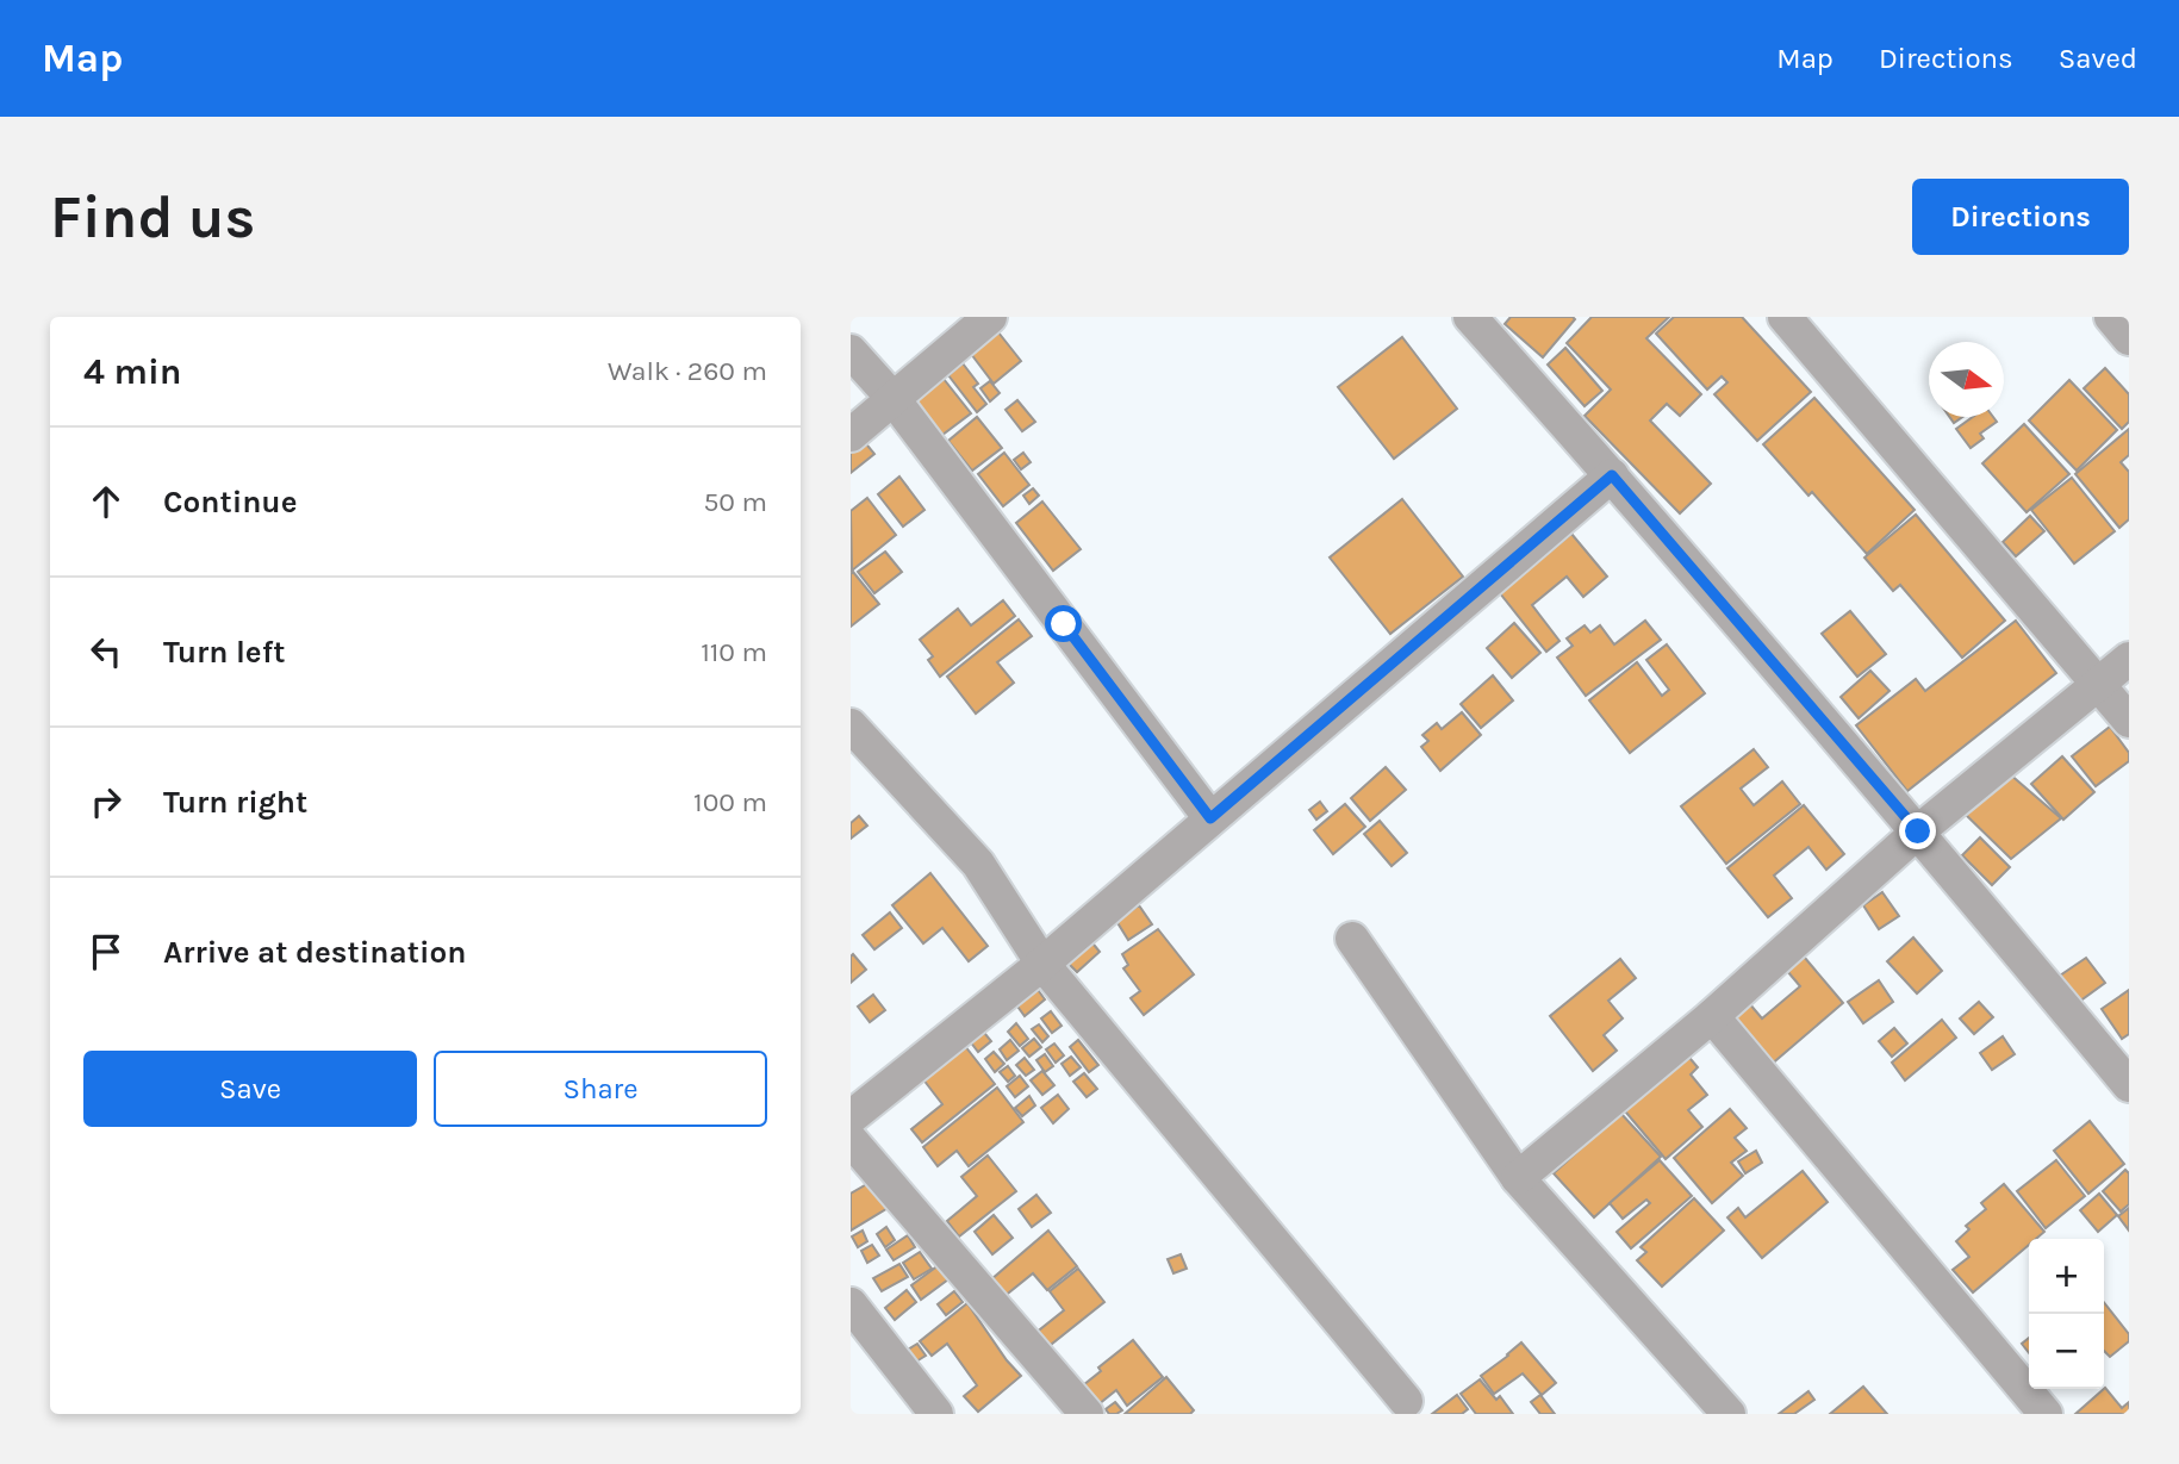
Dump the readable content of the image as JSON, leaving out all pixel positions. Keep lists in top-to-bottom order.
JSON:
{
  "north": "right",
  "page": {
    "header": "Map",
    "nav": ["Map", "Directions", "Saved"],
    "buttons": [
      "Directions",
      ["Save", "Share"]
    ],
    "title": "Find us",
    "heading": ["4 min", "Walk · 260 m"],
    "list": [
      ["Continue", "50 m"],
      ["Turn left", "110 m"],
      ["Turn right", "100 m"],
      "Arrive at destination"
    ],
    "map_buttons": ["+", "−"]
  }
}
